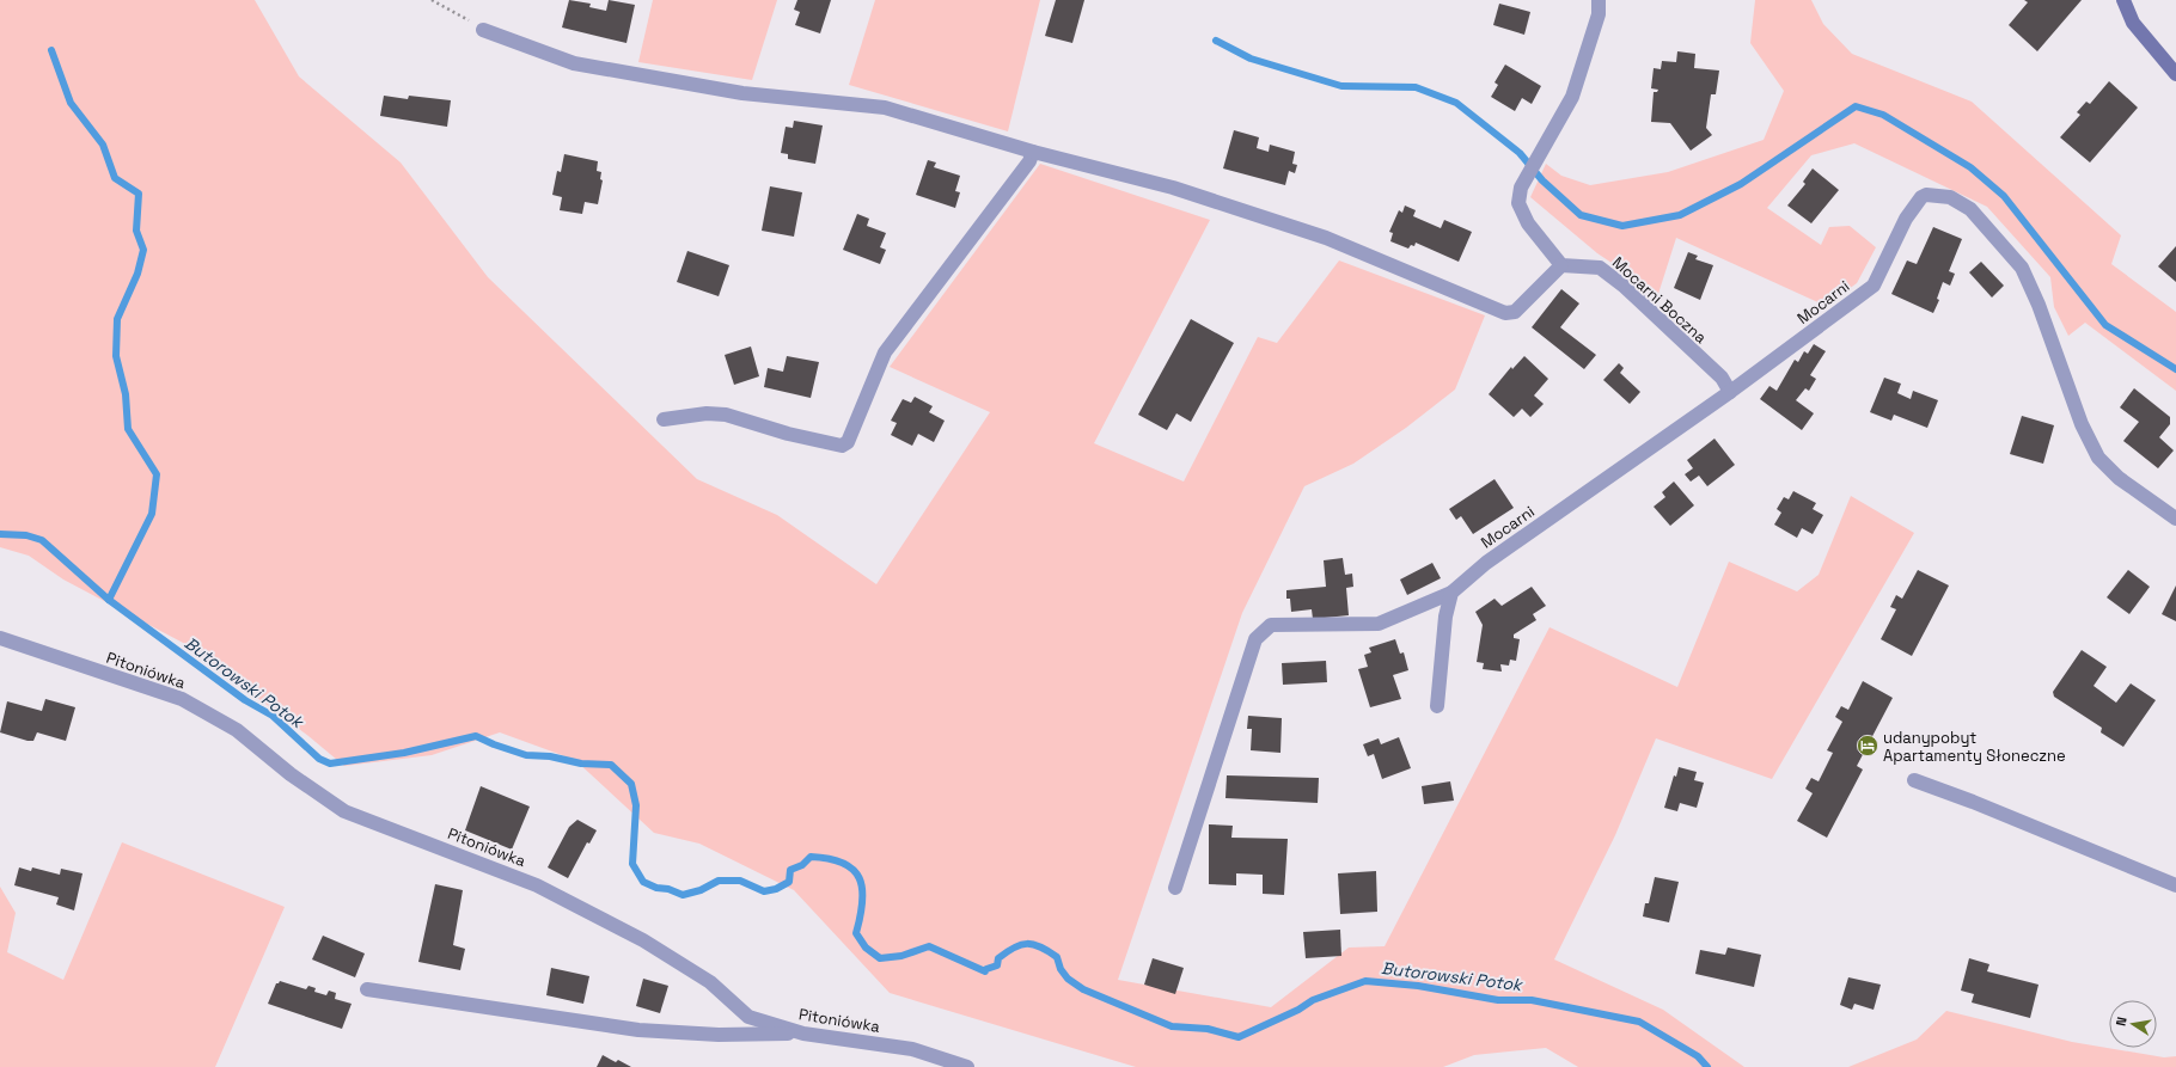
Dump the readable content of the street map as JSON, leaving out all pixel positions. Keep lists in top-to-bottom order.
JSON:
{
  "streets": {
    "street": ["Mocarni Boczna", "Mocarni", "Pitoniówka"]
  },
  "crossings": [
    ["Mocarni Boczna", "Mocarni"]
  ],
  "water": ["Butorowski Potok"],
  "places": {
    "hotel": ["udanypobyt Apartamenty Słoneczne"]
  },
  "north": "left"
}
